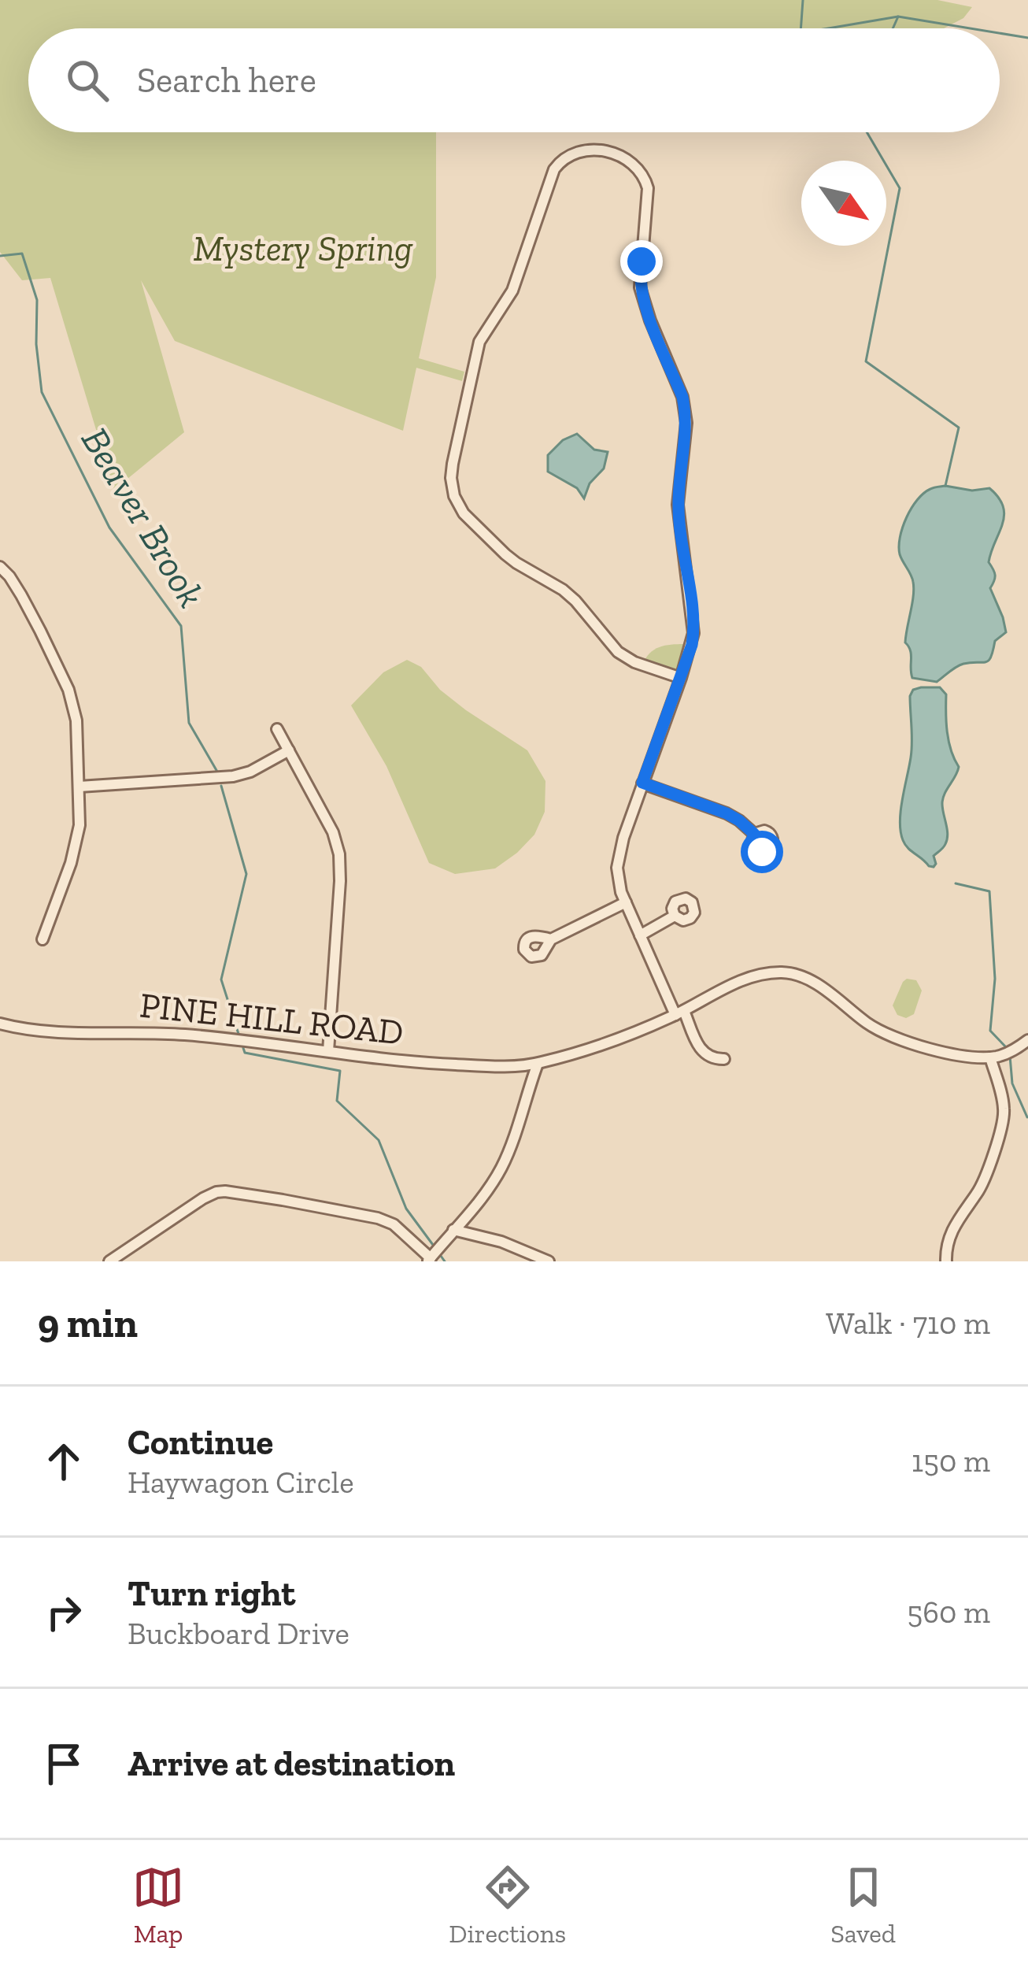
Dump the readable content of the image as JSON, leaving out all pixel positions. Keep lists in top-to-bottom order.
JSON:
{
  "streets": {
    "street": ["PINE HILL ROAD"]
  },
  "water": ["Beaver Brook"],
  "parks": ["Mystery Spring"],
  "north": "bottom right",
  "page": {
    "search": "Search here",
    "heading": ["9 min", "Walk · 710 m"],
    "list": [
      ["Continue", "Haywagon Circle", "150 m"],
      ["Turn right", "Buckboard Drive", "560 m"],
      "Arrive at destination"
    ],
    "nav": ["Map", "Directions", "Saved"]
  }
}
